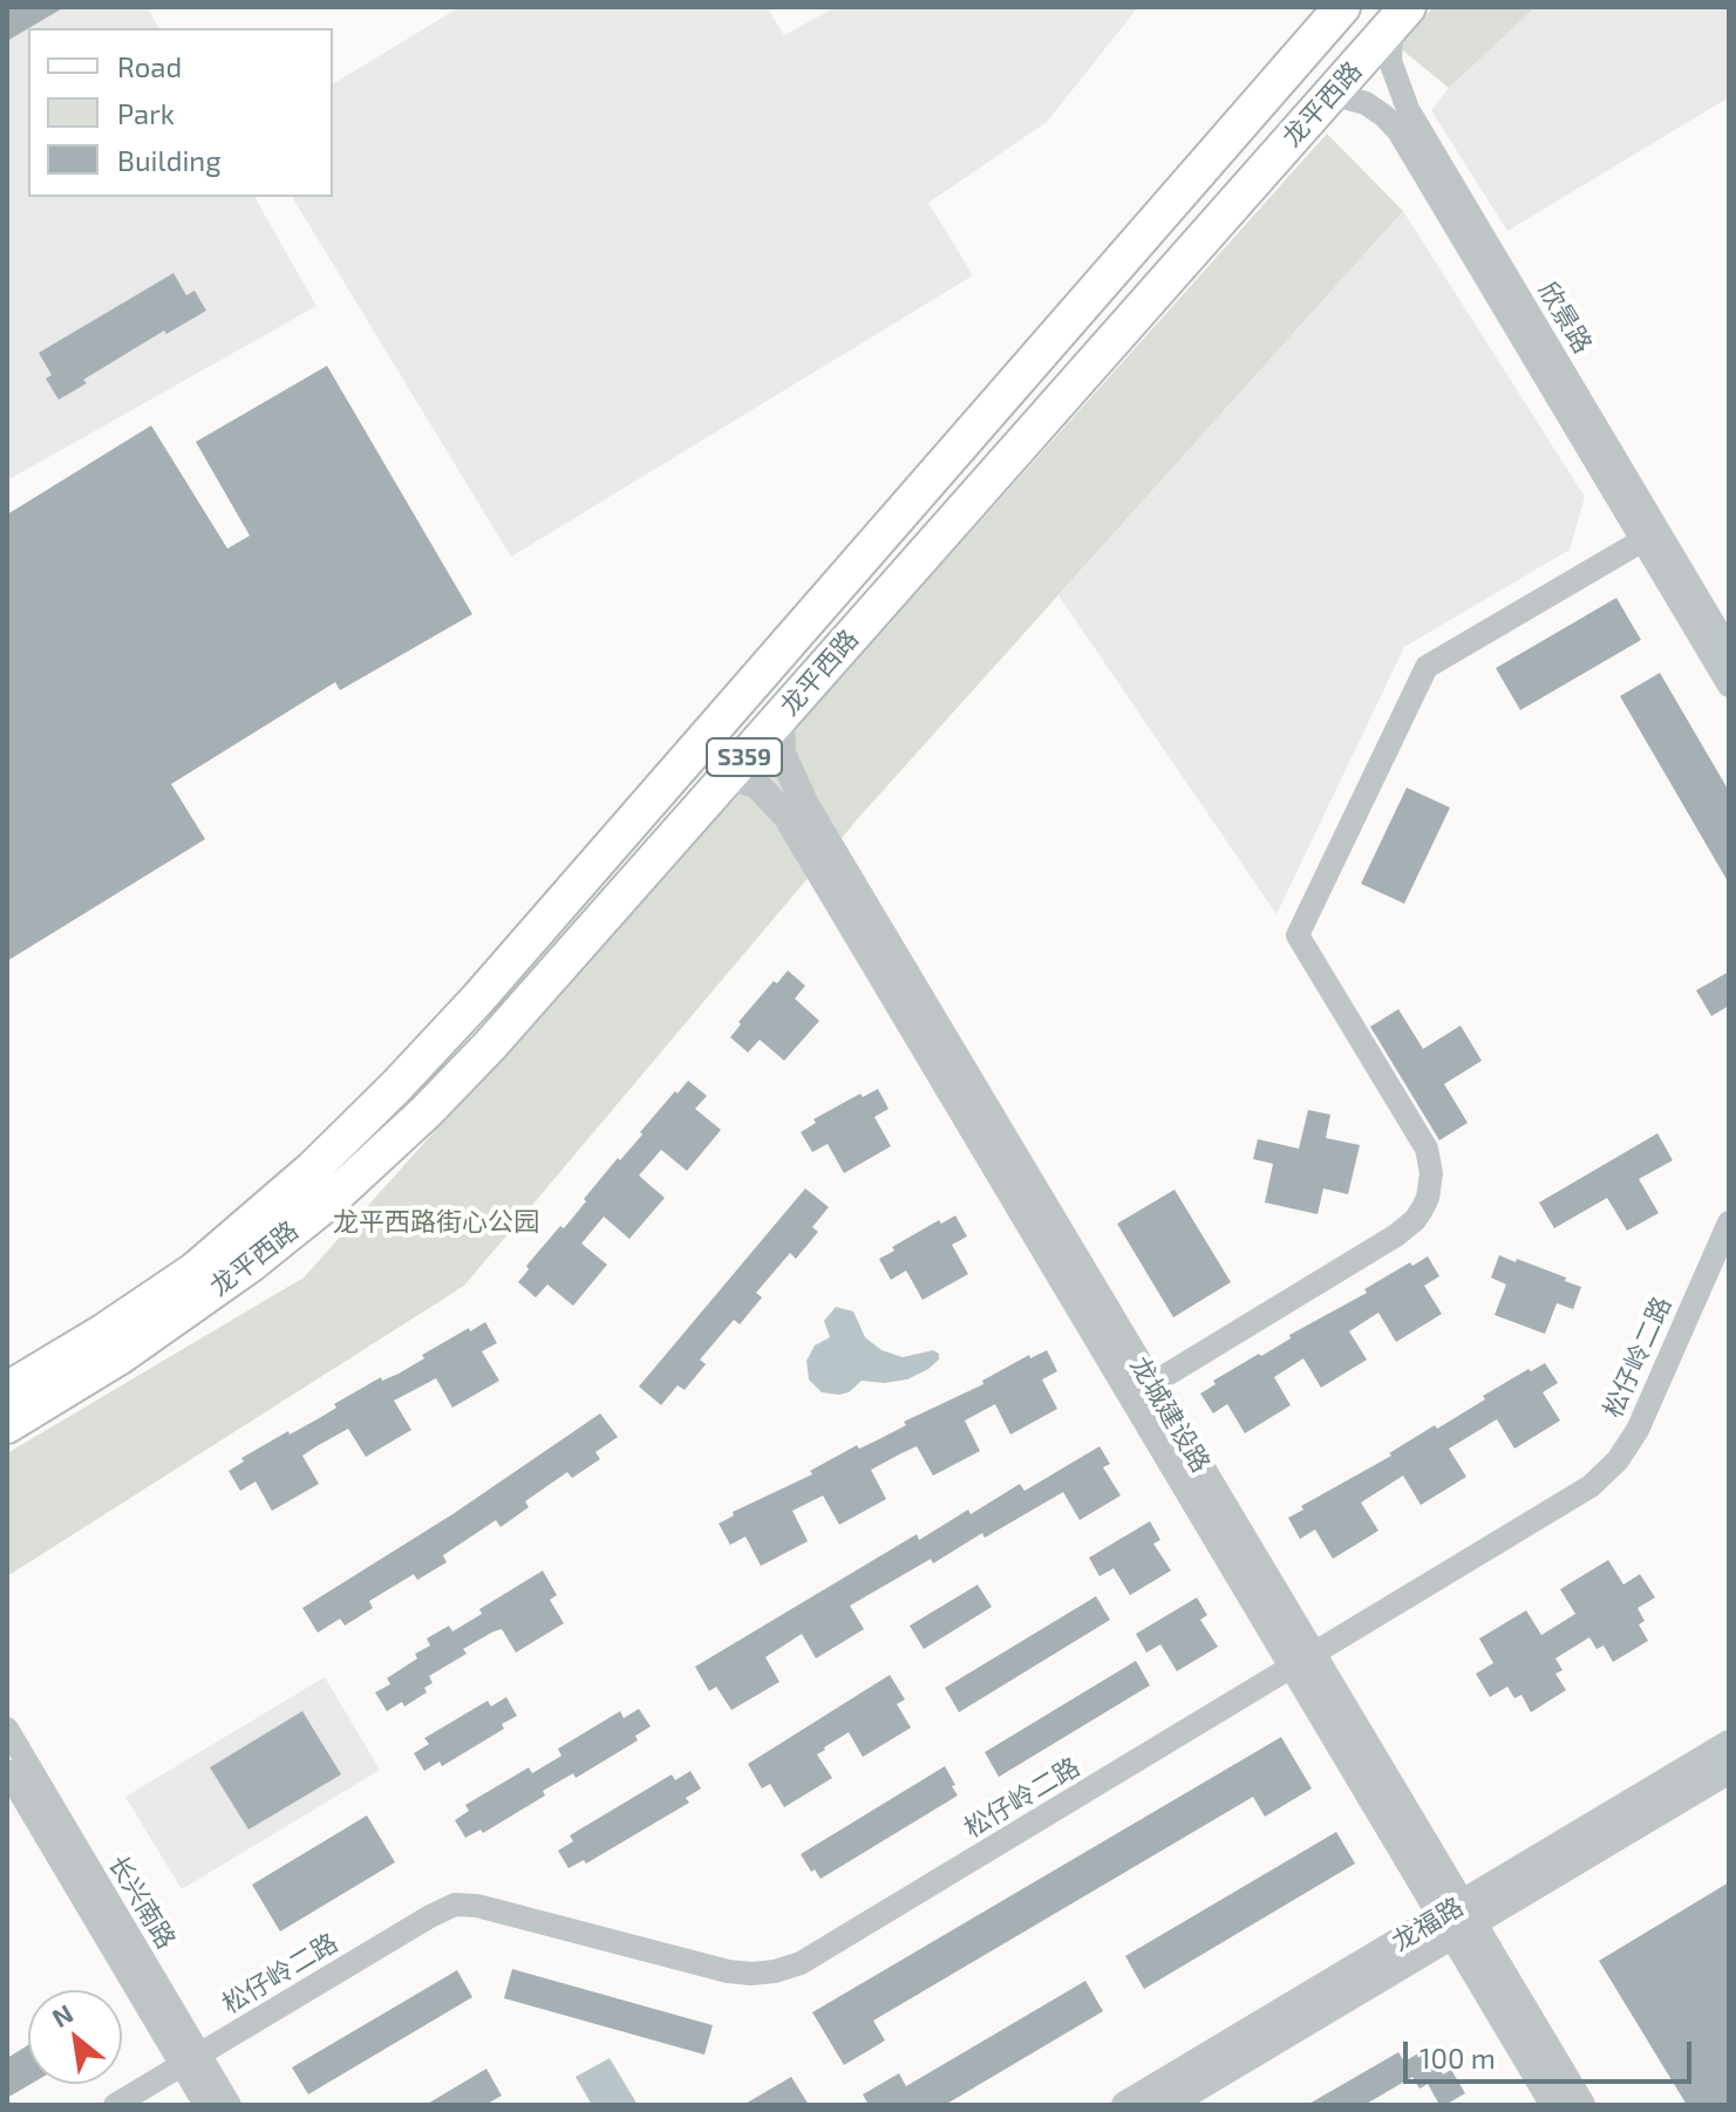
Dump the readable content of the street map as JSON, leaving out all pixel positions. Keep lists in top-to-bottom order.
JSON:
{
  "streets": {
    "main road": ["龙平西路", "S359"],
    "street": [
      "欣景路",
      "松仔岭二路",
      "龙城建设路",
      "长兴南路",
      "龙福路"
    ]
  },
  "crossings": [
    ["龙平西路", "欣景路"],
    ["龙平西路", "龙城建设路"],
    ["松仔岭二路", "龙城建设路"],
    ["松仔岭二路", "长兴南路"],
    ["龙城建设路", "龙福路"]
  ],
  "parks": ["龙平西路街心公园"],
  "legend": ["Road", "Park", "Building"],
  "scale_bar": "100 m",
  "north": "top left"
}
